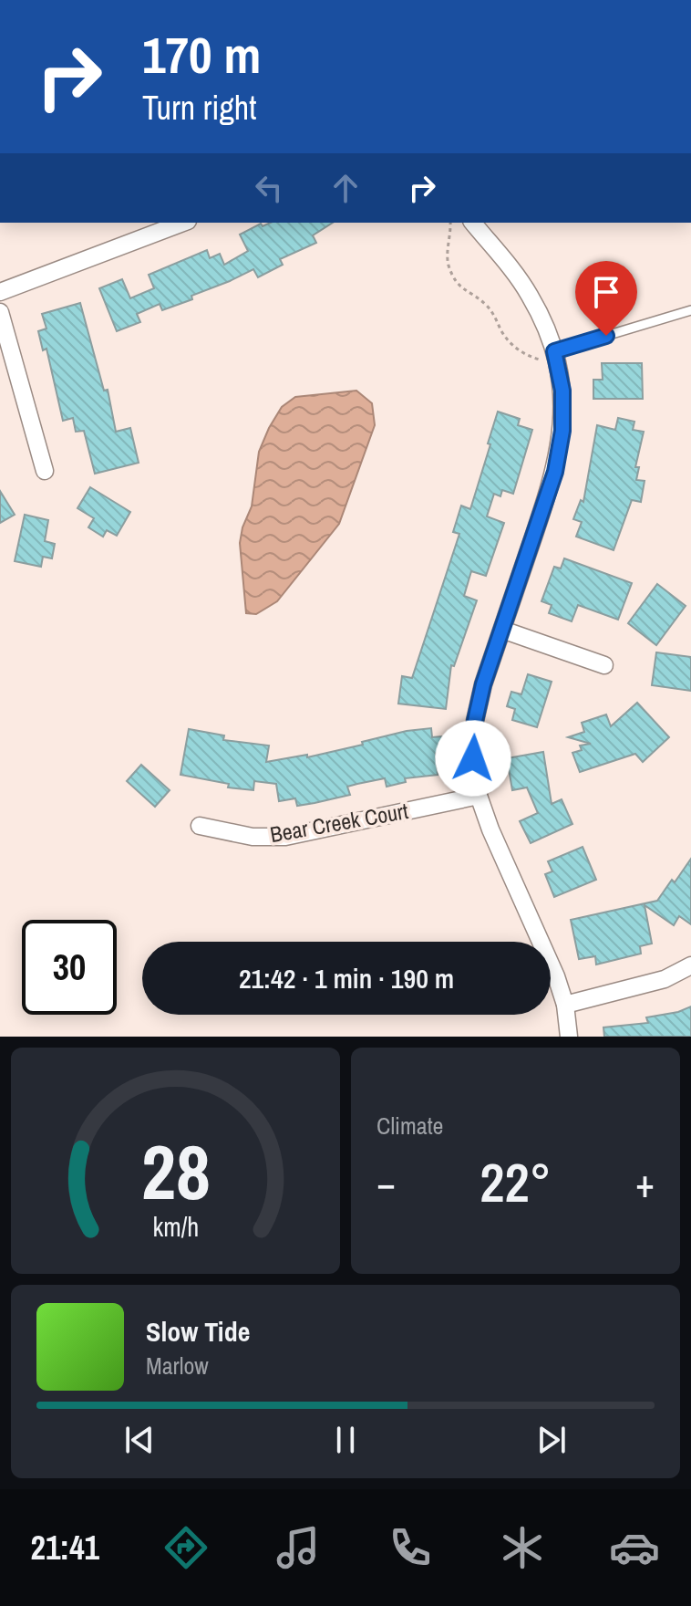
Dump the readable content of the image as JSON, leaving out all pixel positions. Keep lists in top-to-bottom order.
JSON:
{
  "streets": {
    "street": ["Bear Creek Court"]
  },
  "page": {
    "turn": ["170 m", "Turn right"],
    "limit": "30",
    "trip": "21:42 · 1 min · 190 m",
    "tile": "Climate",
    "heat": ["−", "22°", "+"],
    "song": ["Slow Tide", "Marlow"],
    "tabs": "21:41",
    "gauge": ["28", "km/h"]
  }
}
